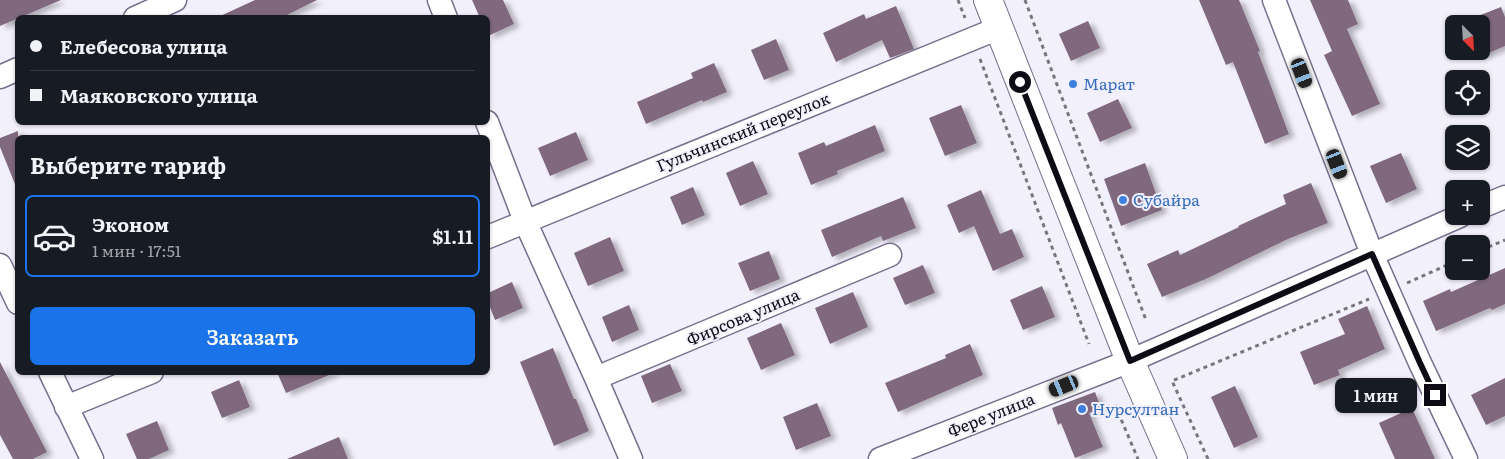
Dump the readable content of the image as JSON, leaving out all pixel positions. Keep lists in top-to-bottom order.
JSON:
{
  "streets": {
    "street": ["Гульчинский переулок", "Фирсова улица", "Фере улица"]
  },
  "places": ["Марат", "Субайра", "Нурсултан"],
  "north": "bottom right",
  "page": {
    "map_buttons": ["+", "−"],
    "banner": ["Елебесова улица", "Маяковского улица"],
    "heading": "Выберите тариф",
    "list": [
      {
        "name": "Эконом",
        "note": "1 мин · 17:51",
        "value": "$1.11"
      }
    ],
    "buttons": "Заказать",
    "bubble": "1 мин"
  }
}
